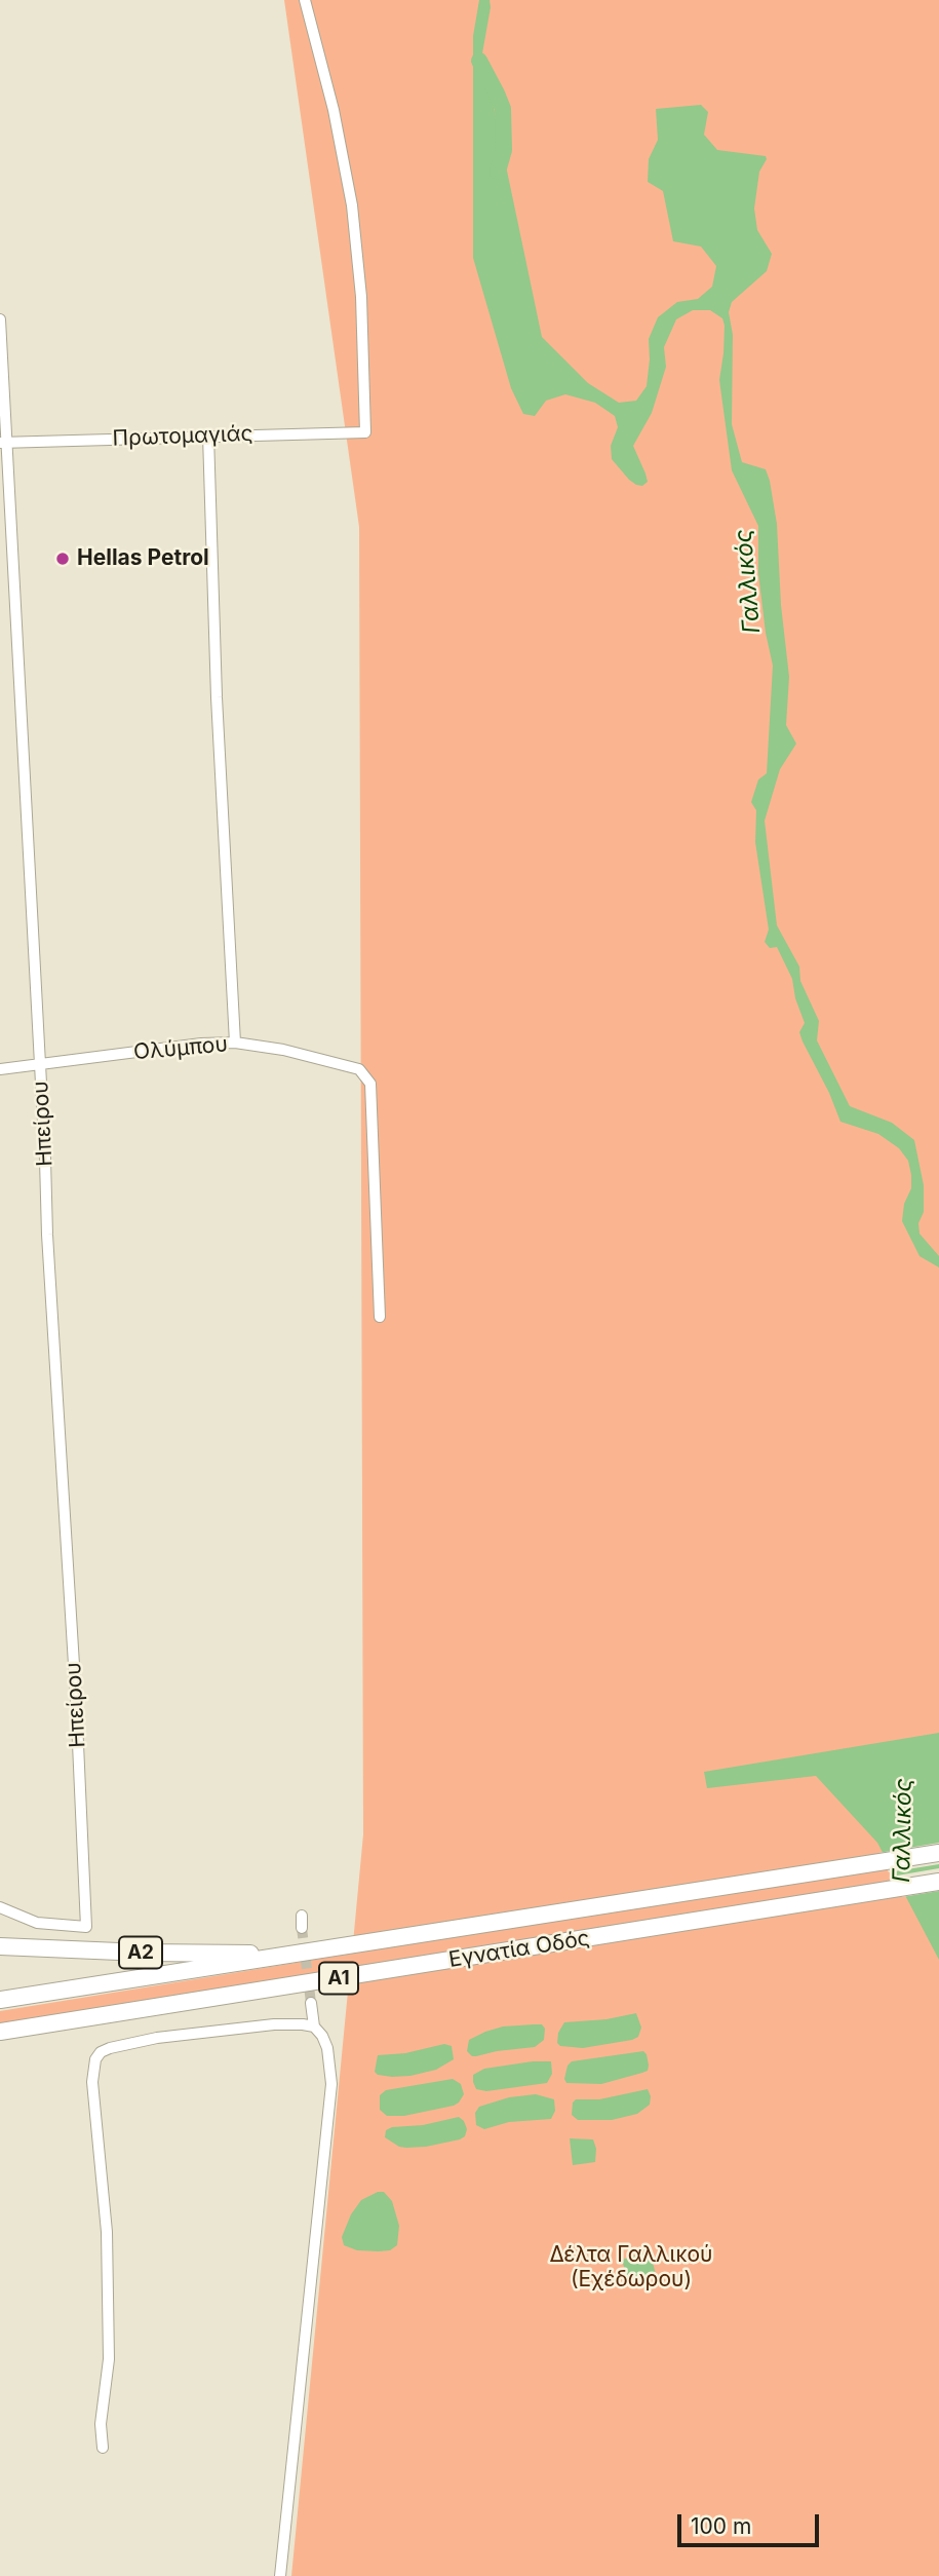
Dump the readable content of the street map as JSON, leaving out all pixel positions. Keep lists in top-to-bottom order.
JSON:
{
  "streets": {
    "highway": ["Εγνατία Οδός", "Α2", "Α1"],
    "street": ["Πρωτομαγιάς", "Ολύμπου", "Ηπείρου"]
  },
  "crossings": [
    ["Πρωτομαγιάς", "Ηπείρου"],
    ["Ολύμπου", "Ηπείρου"],
    ["Εγνατία Οδός", "Α2"],
    ["Εγνατία Οδός", "Α1"],
    ["Α2", "Α1"]
  ],
  "water": ["Γαλλικός"],
  "parks": ["Δέλτα Γαλλικού (Εχέδωρου)"],
  "places": ["Hellas Petrol"],
  "scale_bar": "100 m"
}
